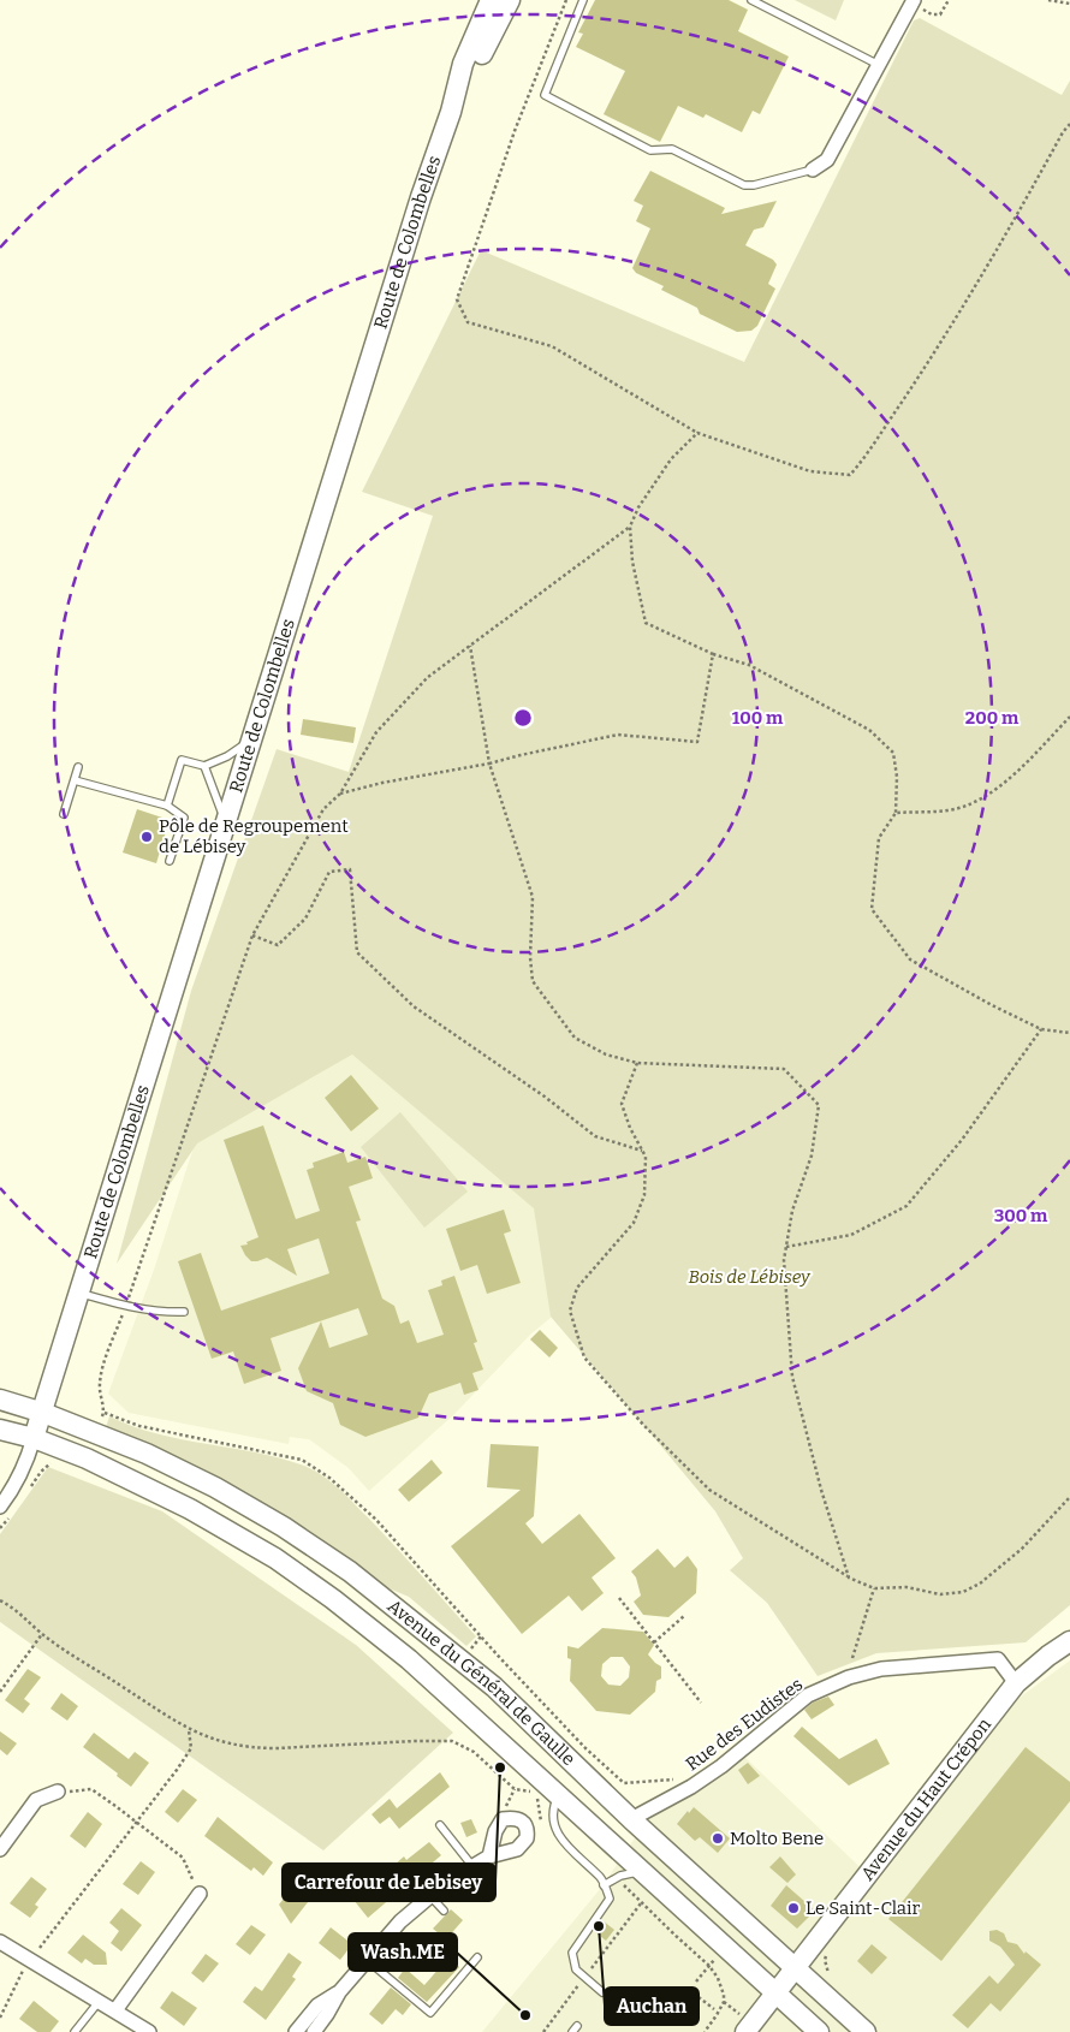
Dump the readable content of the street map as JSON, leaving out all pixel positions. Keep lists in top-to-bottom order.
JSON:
{
  "streets": {
    "main road": ["Route de Colombelles", "Avenue du Général de Gaulle", "Avenue du Haut Crépon"],
    "street": ["Rue des Eudistes"]
  },
  "crossings": [
    ["Route de Colombelles", "Avenue du Général de Gaulle"],
    ["Avenue du Général de Gaulle", "Rue des Eudistes"],
    ["Avenue du Général de Gaulle", "Avenue du Haut Crépon"],
    ["Rue des Eudistes", "Avenue du Haut Crépon"]
  ],
  "parks": ["Bois de Lébisey"],
  "places": [
    "Pôle de Regroupement de Lébisey",
    "Carrefour de Lebisey",
    "Molto Bene",
    "Le Saint-Clair",
    "Auchan",
    "Wash.ME"
  ],
  "rings": ["100 m", "200 m", "300 m"]
}
